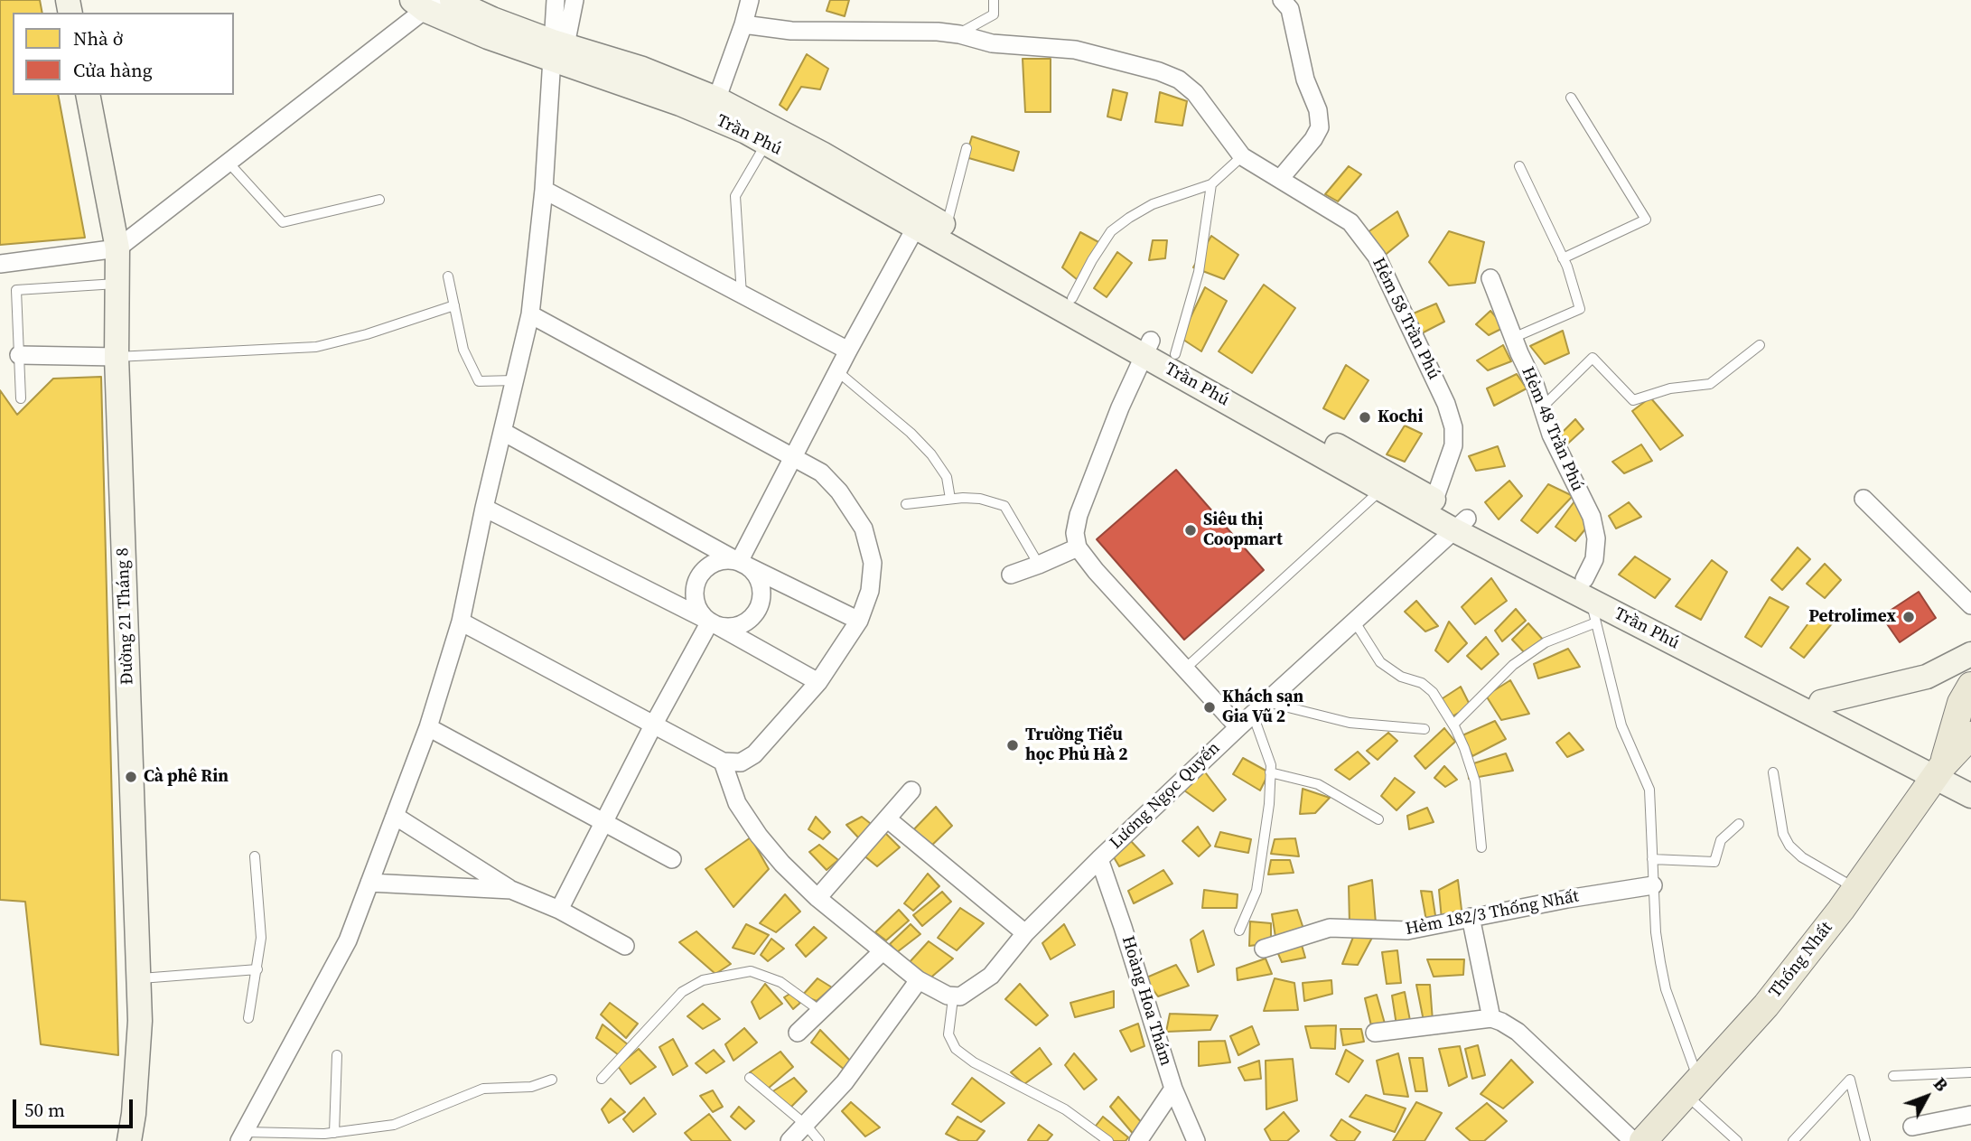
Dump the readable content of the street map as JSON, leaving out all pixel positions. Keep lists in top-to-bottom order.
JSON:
{
  "streets": {
    "main road": ["Trần Phú", "Đường 21 Tháng 8", "Thống Nhất"],
    "street": [
      "Hẻm 58 Trần Phú",
      "Hẻm 48 Trần Phú",
      "Lương Ngọc Quyến",
      "Hẻm 182/3 Thống Nhất",
      "Hoàng Hoa Thám"
    ]
  },
  "crossings": [
    ["Trần Phú", "Hẻm 58 Trần Phú"],
    ["Trần Phú", "Hẻm 48 Trần Phú"],
    ["Trần Phú", "Lương Ngọc Quyến"],
    ["Trần Phú", "Thống Nhất"],
    ["Lương Ngọc Quyến", "Hoàng Hoa Thám"]
  ],
  "places": [
    "Kochi",
    "Siêu thị Coopmart",
    "Petrolimex",
    "Khách sạn Gia Vũ 2",
    "Trường Tiểu học Phủ Hà 2",
    "Cà phê Rin"
  ],
  "legend": ["Nhà ở", "Cửa hàng"],
  "scale_bar": "50 m",
  "north": "top right"
}
